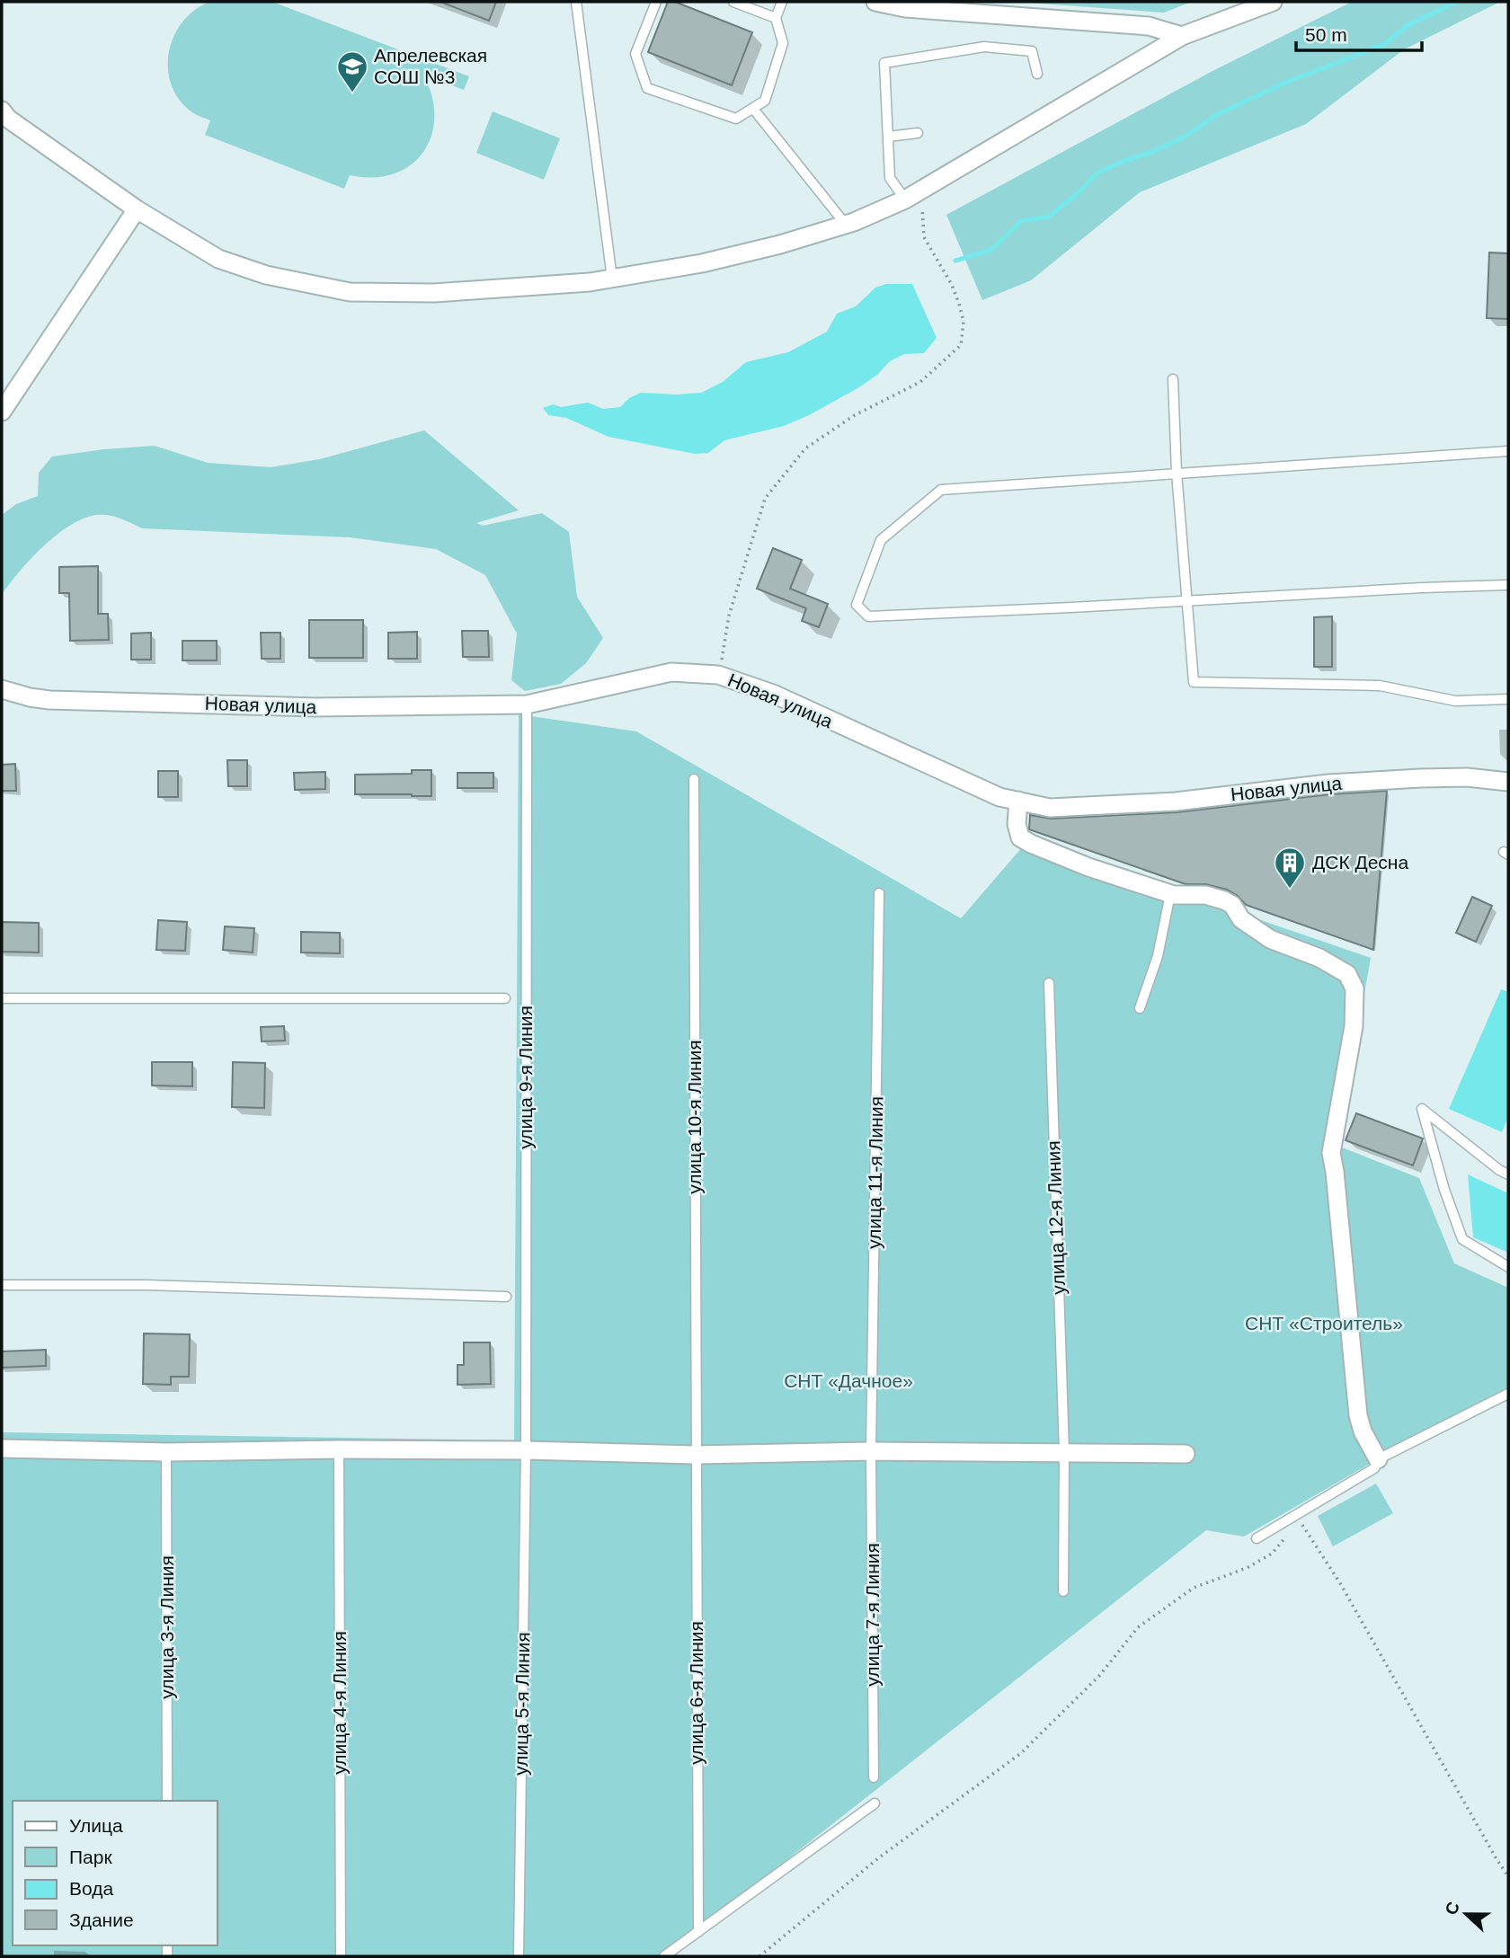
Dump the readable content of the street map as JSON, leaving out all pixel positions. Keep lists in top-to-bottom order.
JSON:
{
  "streets": {
    "street": ["Новая улица"],
    "lane": [
      "улица 9-я Линия",
      "улица 10-я Линия",
      "улица 11-я Линия",
      "улица 12-я Линия",
      "улица 7-я Линия",
      "улица 3-я Линия",
      "улица 6-я Линия",
      "улица 4-я Линия",
      "улица 5-я Линия"
    ]
  },
  "crossings": [
    ["Новая улица", "улица 9-я Линия"],
    ["улица 9-я Линия", "улица 5-я Линия"],
    ["улица 10-я Линия", "улица 6-я Линия"],
    ["улица 11-я Линия", "улица 7-я Линия"]
  ],
  "parks": ["СНТ «Строитель»", "СНТ «Дачное»"],
  "places": {
    "school or university": ["Апрелевская СОШ №3"],
    "building": ["ДСК Десна"]
  },
  "legend": [
    "Улица",
    "Парк",
    "Вода",
    "Здание"
  ],
  "scale_bar": "50 m",
  "north": "left"
}
